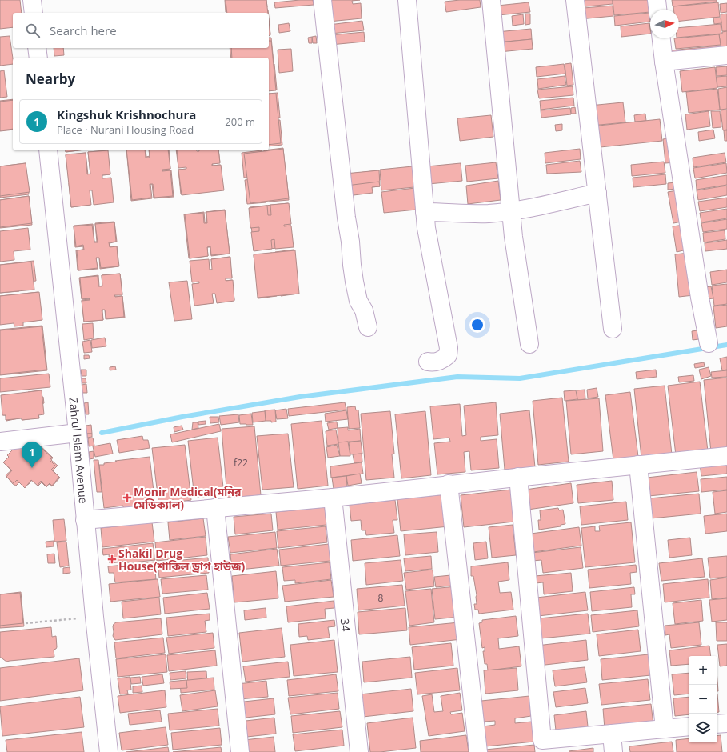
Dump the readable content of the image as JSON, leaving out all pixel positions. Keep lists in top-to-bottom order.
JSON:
{
  "streets": {
    "street": ["Zahrul Islam Avenue", "34"]
  },
  "places": {
    "health": ["Monir Medical(মনির মেডিক্যাল)", "Shakil Drug House(শাকিল ড্রাগ হাউজ)"]
  },
  "house_numbers": ["f22", "8"],
  "north": "right",
  "page": {
    "search": "Search here",
    "heading": "Nearby",
    "list": [
      {
        "mark": "1",
        "name": "Kingshuk Krishnochura",
        "note": "Place · Nurani Housing Road",
        "value": "200 m"
      }
    ],
    "pins": "1",
    "map_buttons": ["+", "−"]
  }
}
